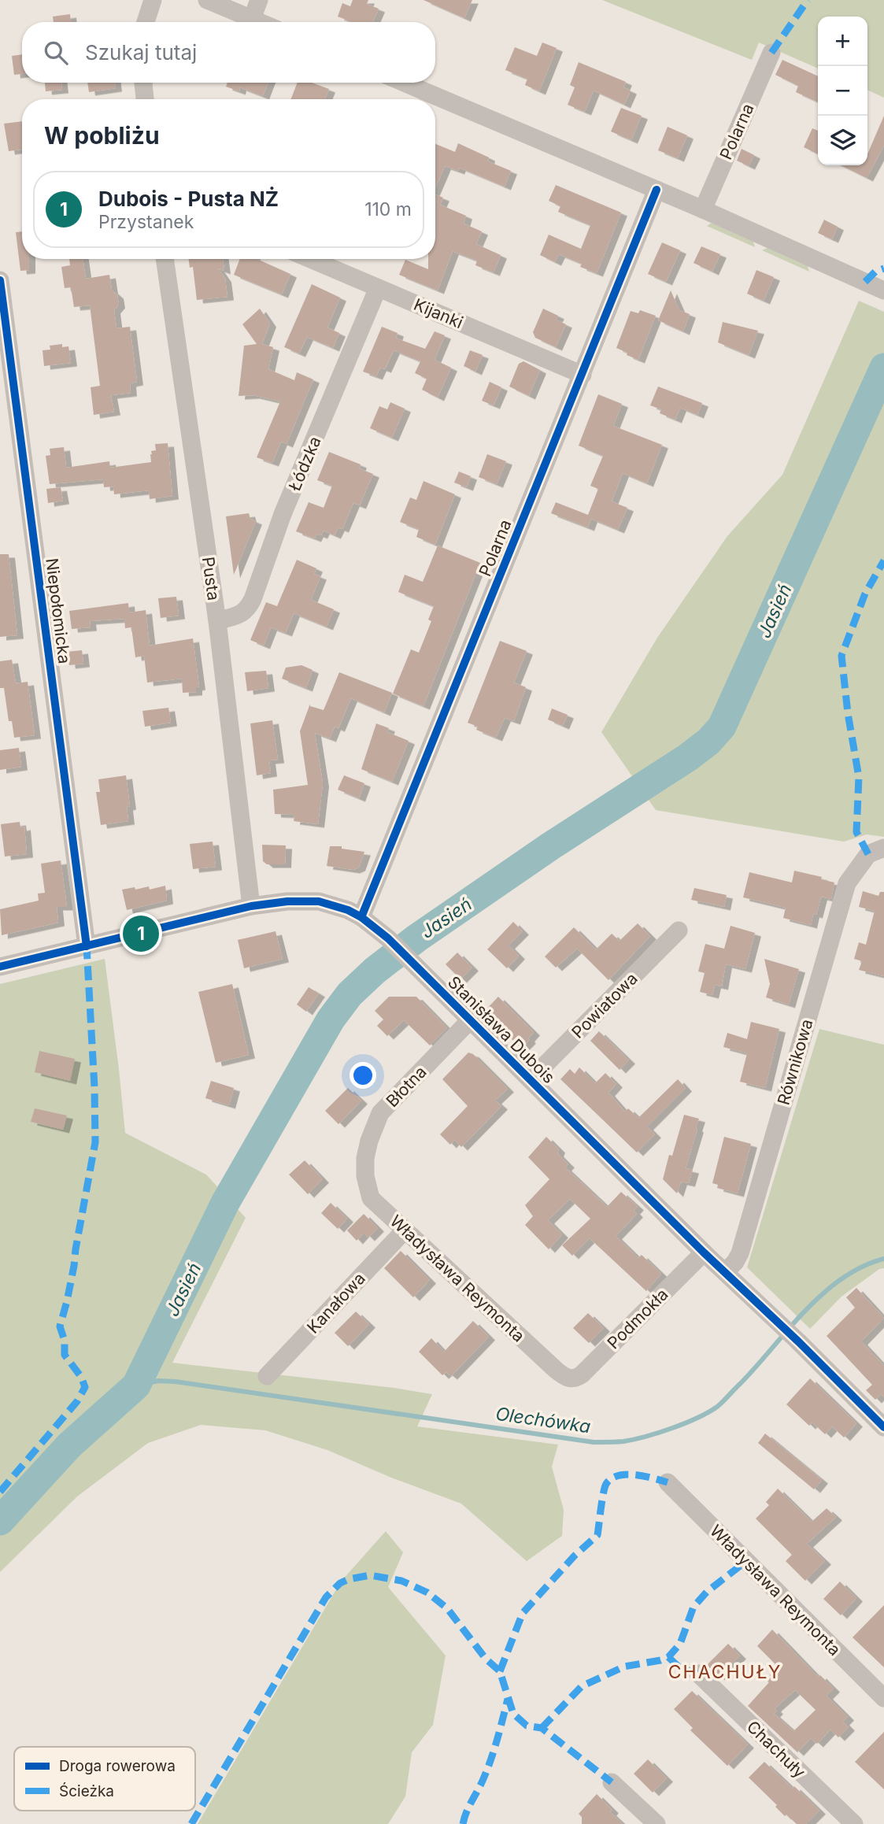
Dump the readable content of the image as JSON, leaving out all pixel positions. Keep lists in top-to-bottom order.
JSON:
{
  "streets": {
    "street": [
      "Polarna",
      "Kijanki",
      "Łódzka",
      "Pusta",
      "Niepołomicka",
      "Powiatowa",
      "Stanisława Dubois",
      "Równikowa",
      "Błotna",
      "Władysława Reymonta",
      "Kanałowa",
      "Podmokła",
      "Chachuły"
    ]
  },
  "crossings": [
    ["Polarna", "Kijanki"],
    ["Polarna", "Stanisława Dubois"],
    ["Kijanki", "Łódzka"],
    ["Łódzka", "Pusta"],
    ["Pusta", "Stanisława Dubois"],
    ["Niepołomicka", "Stanisława Dubois"],
    ["Powiatowa", "Stanisława Dubois"],
    ["Stanisława Dubois", "Równikowa"],
    ["Stanisława Dubois", "Błotna"],
    ["Stanisława Dubois", "Podmokła"],
    ["Błotna", "Władysława Reymonta"],
    ["Władysława Reymonta", "Kanałowa"],
    ["Władysława Reymonta", "Podmokła"]
  ],
  "districts": ["CHACHUŁY"],
  "water": ["Jasień", "Olechówka"],
  "legend": ["Droga rowerowa", "Ścieżka"],
  "page": {
    "map_buttons": ["+", "−"],
    "search": "Szukaj tutaj",
    "heading": "W pobliżu",
    "list": [
      {
        "mark": "1",
        "name": "Dubois - Pusta NŻ",
        "note": "Przystanek",
        "value": "110 m"
      }
    ],
    "pins": "1"
  }
}
